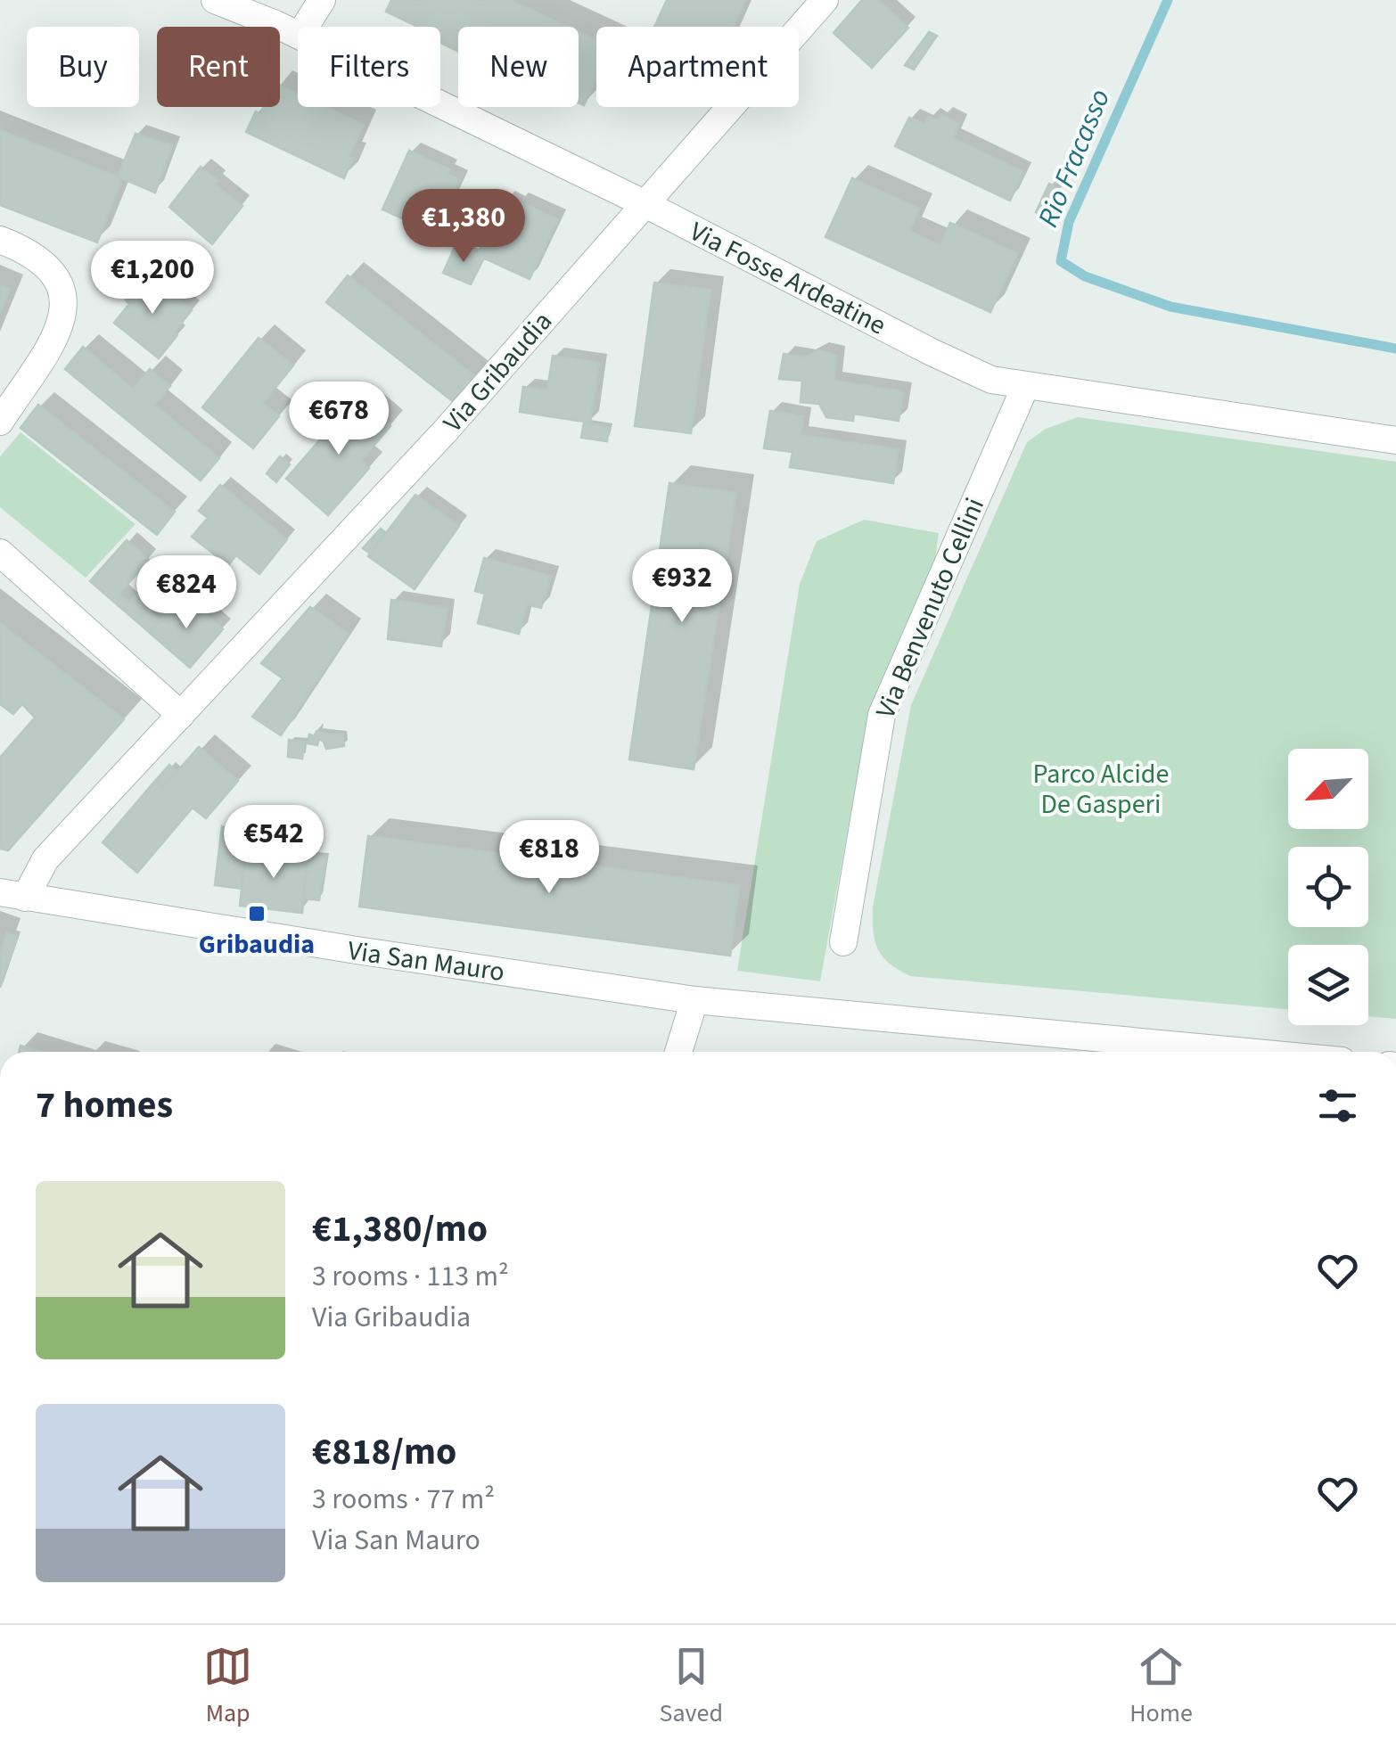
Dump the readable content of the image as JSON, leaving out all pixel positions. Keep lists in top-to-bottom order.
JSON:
{
  "streets": {
    "street": [
      "Via Fosse Ardeatine",
      "Via Gribaudia",
      "Via Benvenuto Cellini",
      "Via San Mauro"
    ]
  },
  "crossings": [
    ["Via Fosse Ardeatine", "Via Gribaudia"],
    ["Via Fosse Ardeatine", "Via Benvenuto Cellini"],
    ["Via Gribaudia", "Via San Mauro"]
  ],
  "water": ["Rio Fracasso"],
  "parks": ["Parco Alcide De Gasperi"],
  "places": {
    "transit": ["Gribaudia"]
  },
  "north": "bottom left",
  "page": {
    "chip": [
      "Buy",
      "Rent",
      "Filters",
      "New",
      "Apartment"
    ],
    "price": [
      "€1,380",
      "€1,200",
      "€678",
      "€932",
      "€824",
      "€542",
      "€818"
    ],
    "heading": "7 homes",
    "list": [
      {
        "name": "€1,380/mo",
        "note": "3 rooms · 113 m² · Via Gribaudia"
      },
      {
        "name": "€818/mo",
        "note": "3 rooms · 77 m² · Via San Mauro"
      }
    ],
    "tabs": ["Map", "Saved", "Home"]
  }
}
